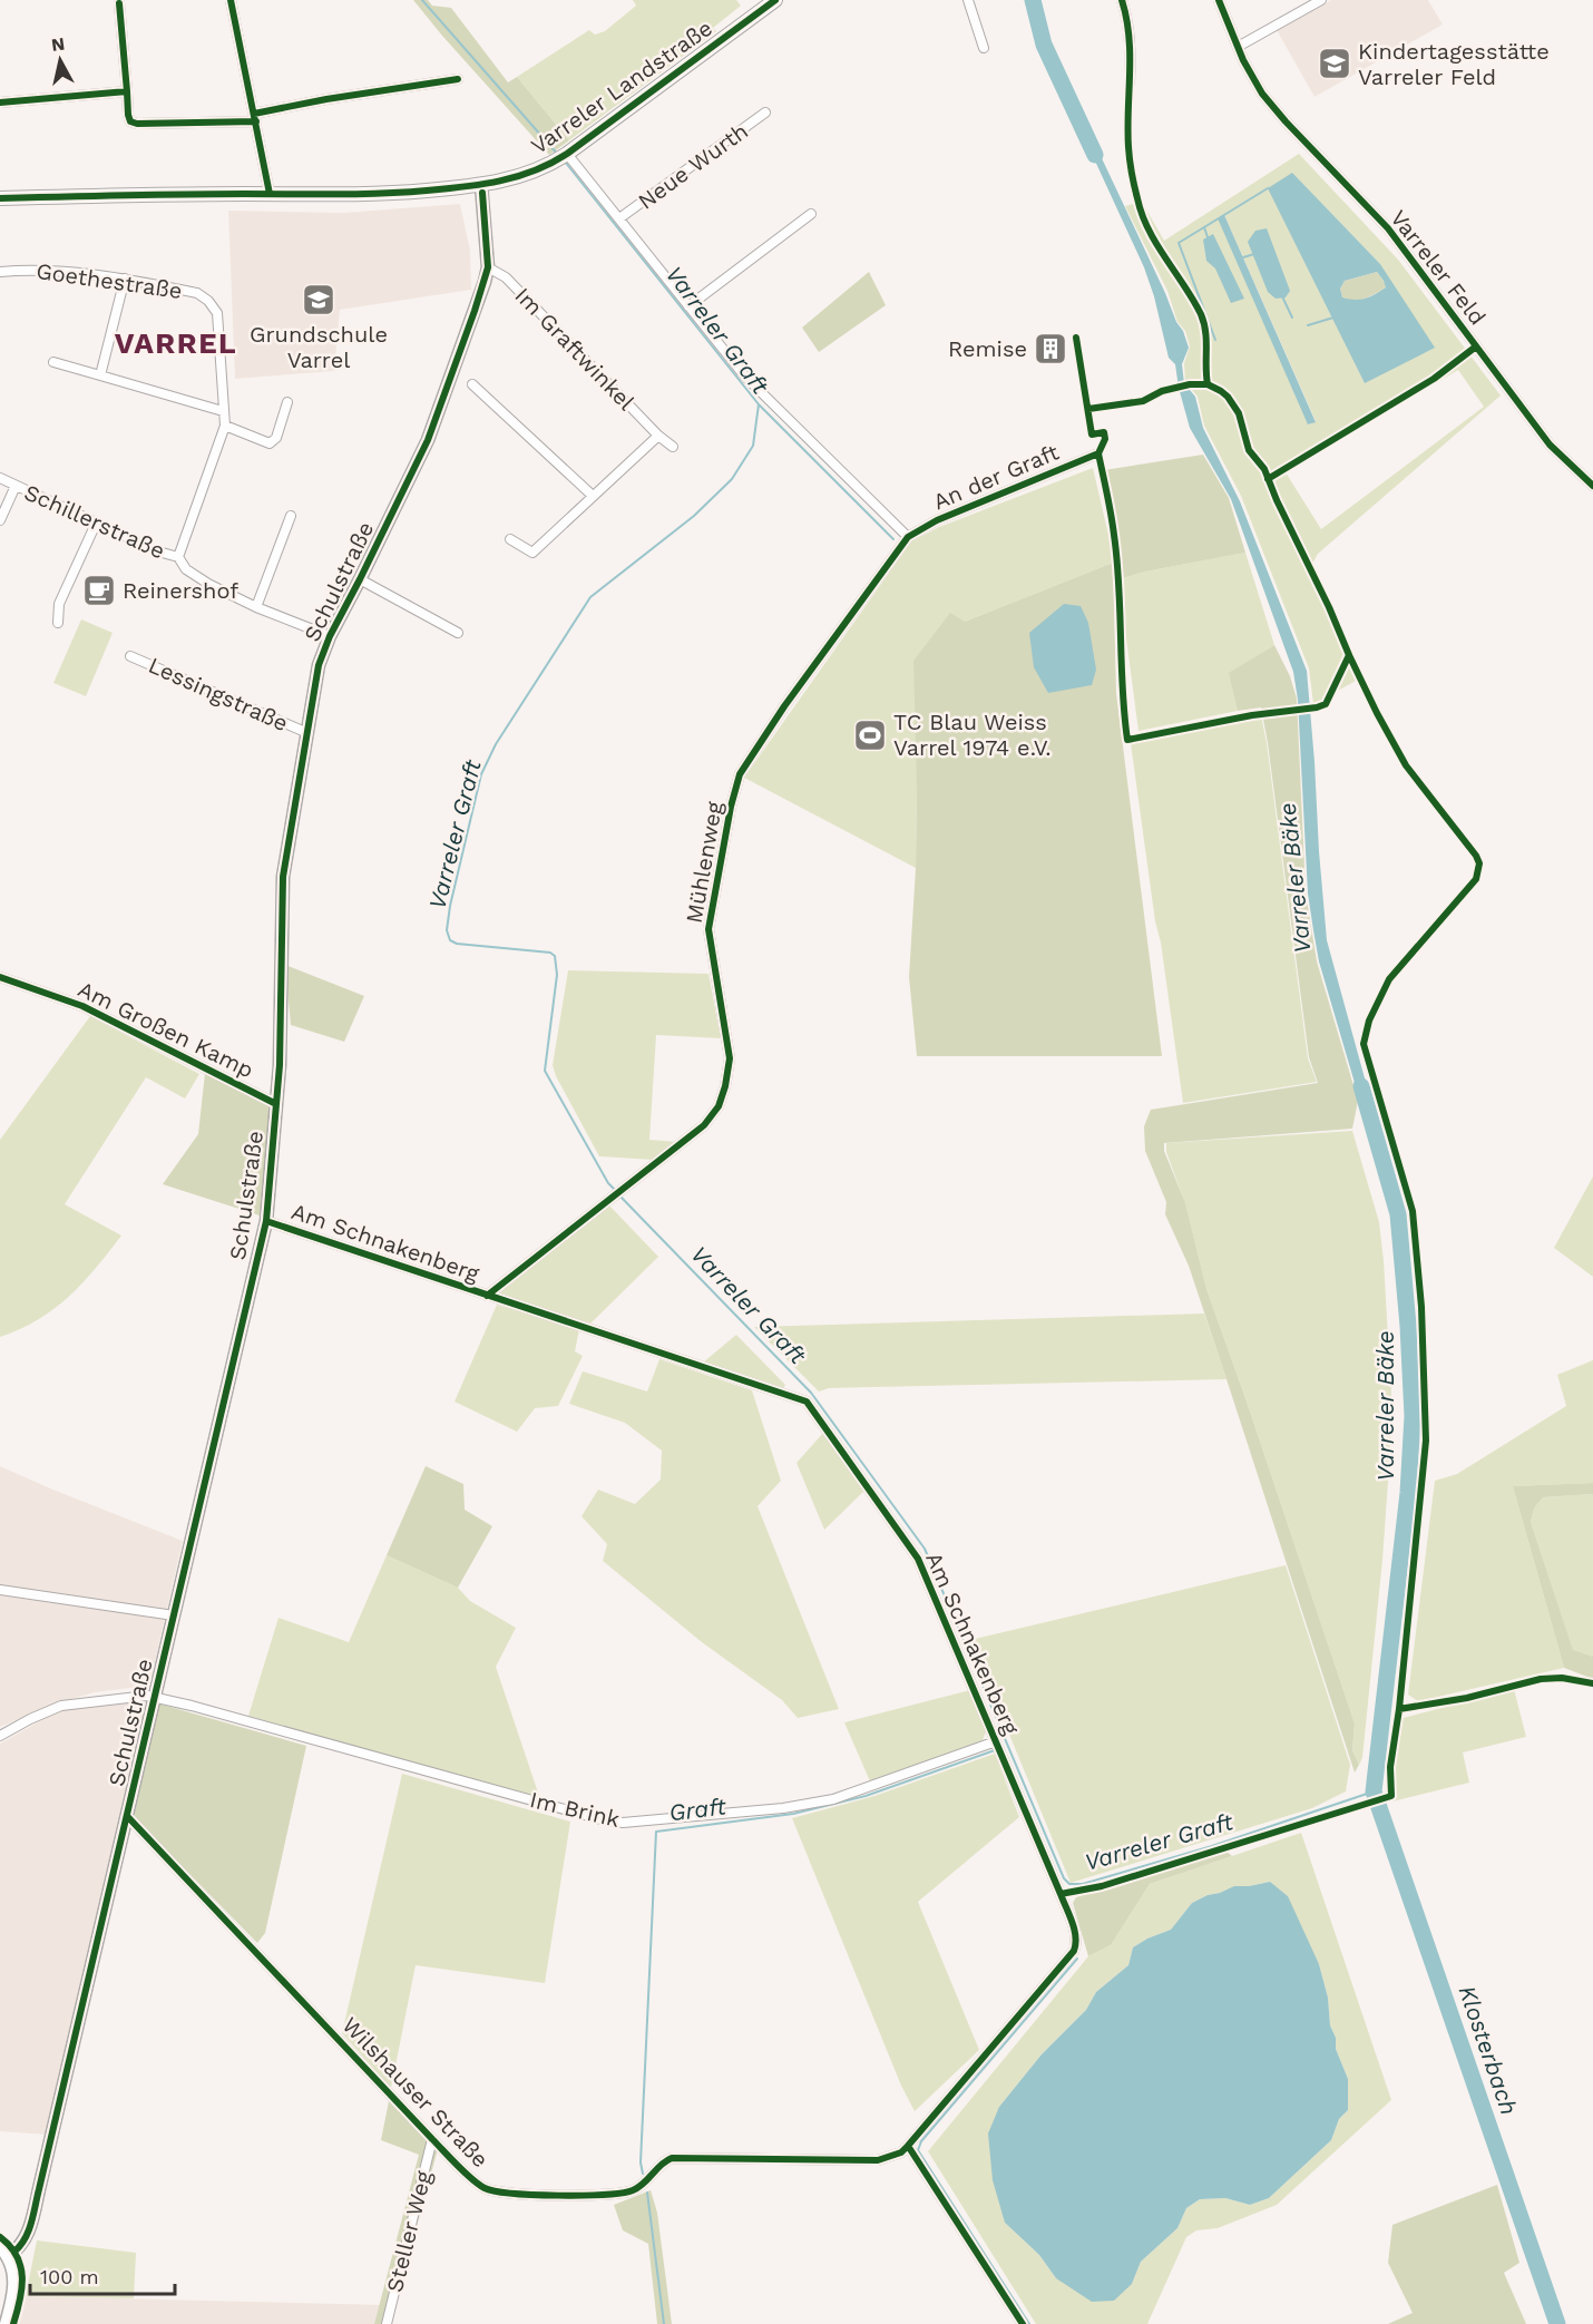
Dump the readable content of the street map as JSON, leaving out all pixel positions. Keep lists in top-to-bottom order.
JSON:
{
  "streets": {
    "main road": ["Varreler Landstraße"],
    "street": [
      "Neue Wurth",
      "Varreler Feld",
      "Goethestraße",
      "Im Graftwinkel",
      "An der Graft",
      "Schillerstraße",
      "Schulstraße",
      "Lessingstraße",
      "Mühlenweg",
      "Am Großen Kamp",
      "Am Schnakenberg",
      "Im Brink",
      "Wilshauser Straße",
      "Steller Weg"
    ]
  },
  "crossings": [
    ["Varreler Landstraße", "Schulstraße"],
    ["Goethestraße", "Schillerstraße"],
    ["Im Graftwinkel", "Schulstraße"],
    ["An der Graft", "Mühlenweg"],
    ["Schillerstraße", "Schulstraße"],
    ["Schulstraße", "Lessingstraße"],
    ["Schulstraße", "Am Großen Kamp"],
    ["Schulstraße", "Am Schnakenberg"],
    ["Schulstraße", "Im Brink"],
    ["Schulstraße", "Wilshauser Straße"],
    ["Mühlenweg", "Am Schnakenberg"],
    ["Am Schnakenberg", "Im Brink"],
    ["Am Schnakenberg", "Wilshauser Straße"],
    ["Wilshauser Straße", "Steller Weg"]
  ],
  "districts": ["VARREL"],
  "water": [
    "Varreler Graft",
    "Varreler Bäke",
    "Graft",
    "Klosterbach"
  ],
  "places": {
    "school or university": ["Kindertagesstätte Varreler Feld", "Grundschule Varrel"],
    "building": ["Remise"],
    "cafe": ["Reinershof"],
    "sports": ["TC Blau Weiss Varrel 1974 e.V."]
  },
  "scale_bar": "100 m",
  "north": "top"
}
